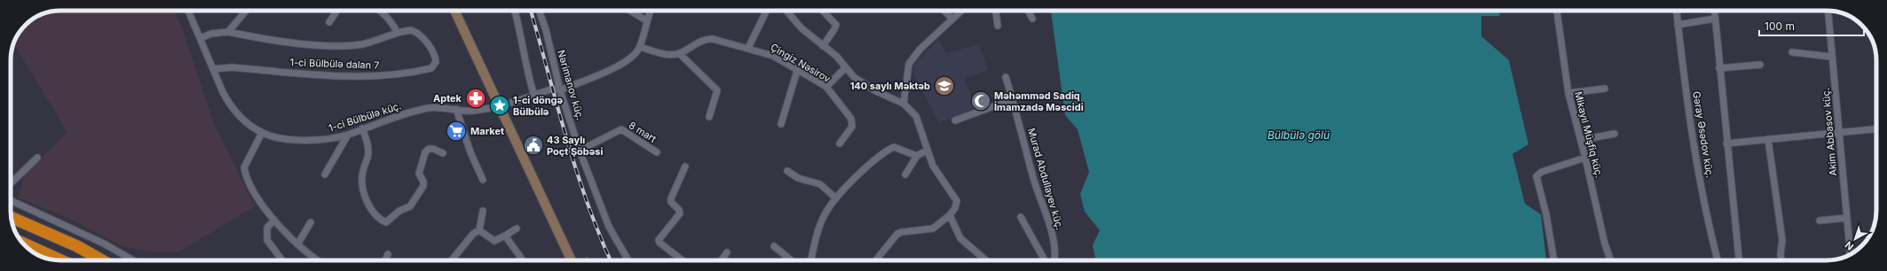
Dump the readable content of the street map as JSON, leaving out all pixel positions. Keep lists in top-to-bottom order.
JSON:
{
  "streets": {
    "street": [
      "Çingiz Nəsirov",
      "1-ci Bülbülə dalan 7",
      "Nərimanov küç.",
      "1-ci Bülbülə küç.",
      "8 mart",
      "Akim Abbasov küç.",
      "Mikayıl Müşfiq küç.",
      "Gəray Əsədov küç.",
      "Murad Abdullayev küç."
    ]
  },
  "crossings": [
    ["Çingiz Nəsirov", "1-ci Bülbülə küç."],
    ["1-ci Bülbülə dalan 7", "1-ci Bülbülə küç."],
    ["Nərimanov küç.", "1-ci Bülbülə küç."],
    ["Nərimanov küç.", "8 mart"]
  ],
  "water": ["Bülbülə gölü"],
  "places": {
    "school or university": ["140 saylı Məktəb"],
    "pharmacy": ["Aptek"],
    "mosque": ["Məhəmməd Sadiq İmamzadə Məscidi"],
    "place": ["1-ci döngə Bülbülə"],
    "supermarket": ["Market"],
    "public building": ["43 Saylı Poçt Şöbəsi"]
  },
  "scale_bar": "100 m",
  "north": "bottom left"
}
